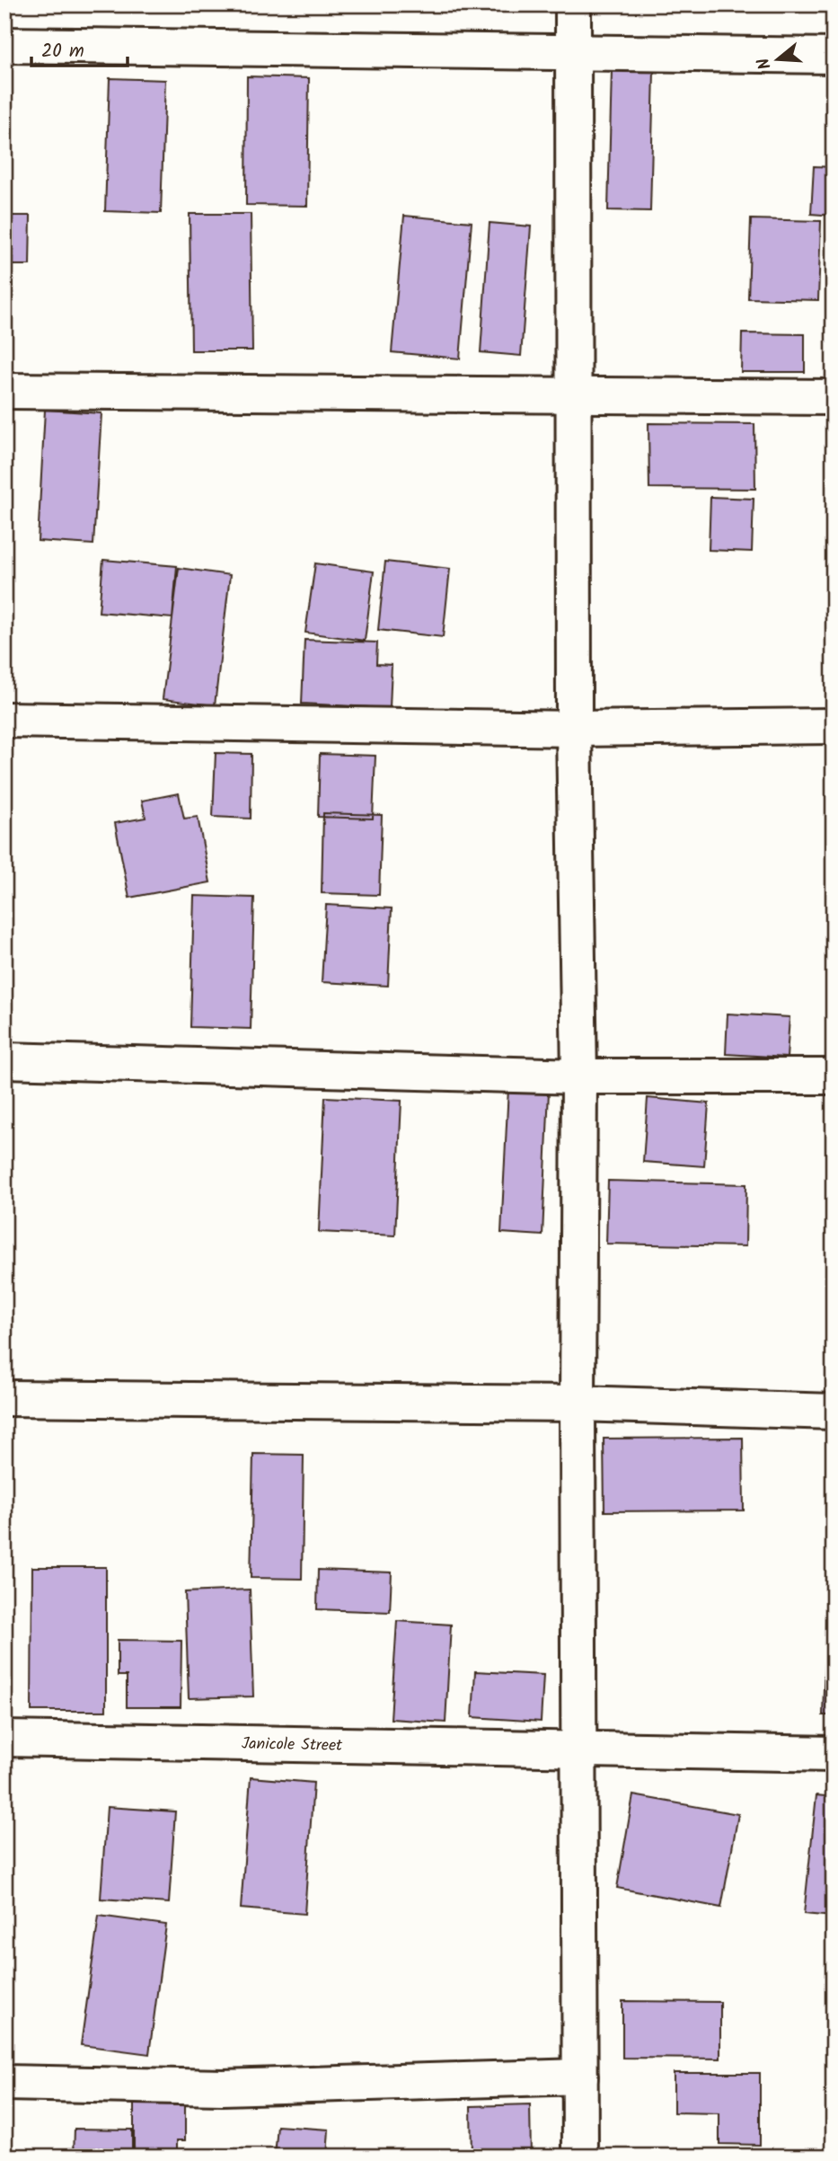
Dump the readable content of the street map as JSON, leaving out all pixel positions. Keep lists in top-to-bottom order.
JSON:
{
  "streets": {
    "street": ["Janicole Street"]
  },
  "scale_bar": "20 m",
  "north": "left"
}
